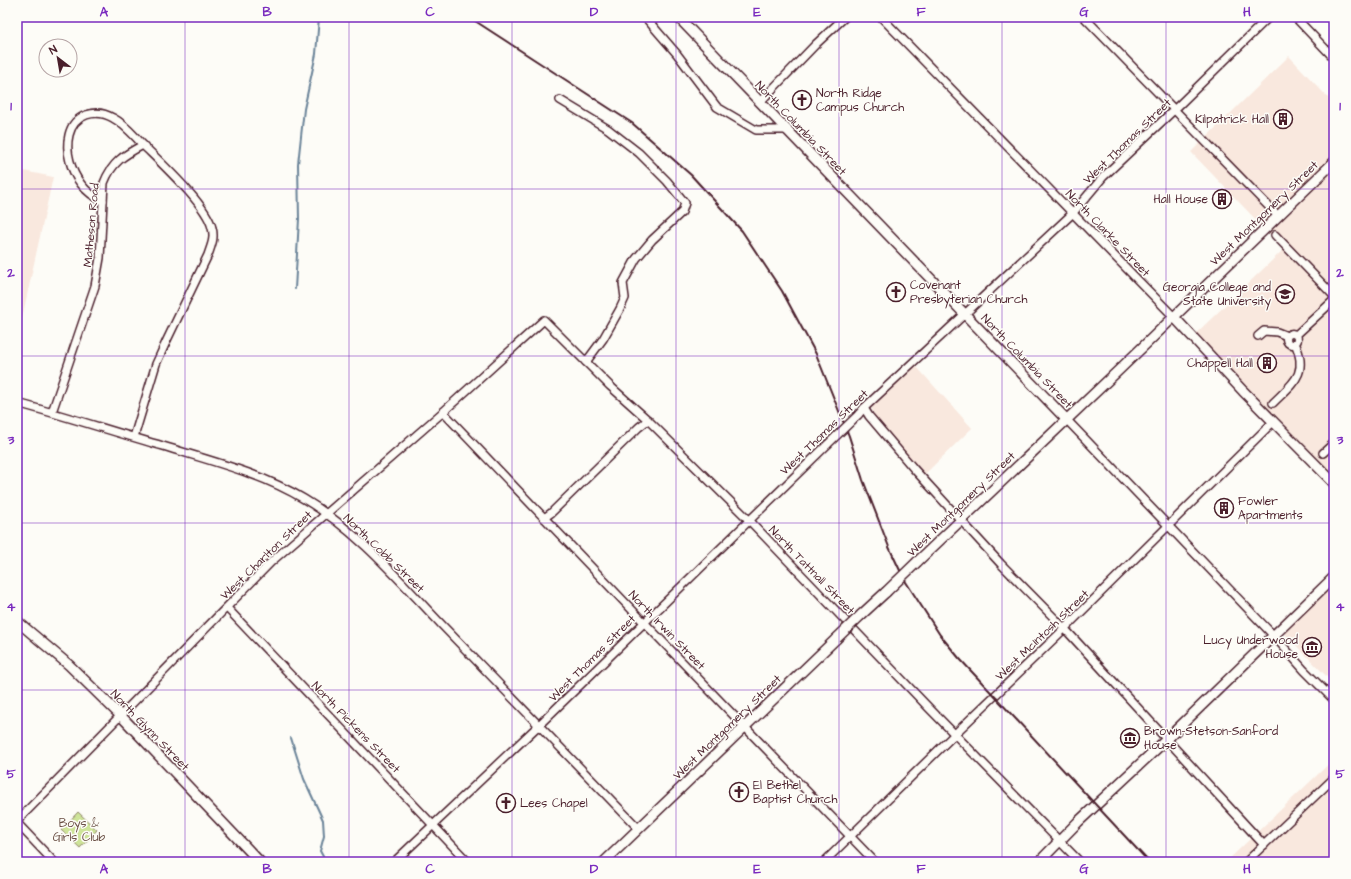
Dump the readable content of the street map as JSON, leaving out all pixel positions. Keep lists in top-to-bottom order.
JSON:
{
  "streets": {
    "main road": [
      "North Columbia Street",
      "West Montgomery Street",
      "North Clarke Street",
      "North Glynn Street"
    ],
    "street": [
      "West Thomas Street",
      "Matheson Road",
      "North Cobb Street",
      "West Charlton Street",
      "North Tattnall Street",
      "North Irwin Street",
      "West McIntosh Street",
      "North Pickens Street"
    ]
  },
  "crossings": [
    ["North Columbia Street", "West Thomas Street"],
    ["North Columbia Street", "West Montgomery Street"],
    ["North Columbia Street", "West McIntosh Street"],
    ["West Thomas Street", "North Clarke Street"],
    ["West Thomas Street", "North Cobb Street"],
    ["West Thomas Street", "North Tattnall Street"],
    ["West Thomas Street", "North Irwin Street"],
    ["West Thomas Street", "North Pickens Street"],
    ["West Montgomery Street", "North Clarke Street"],
    ["West Montgomery Street", "North Cobb Street"],
    ["West Montgomery Street", "North Irwin Street"],
    ["Matheson Road", "North Cobb Street"],
    ["North Clarke Street", "West McIntosh Street"],
    ["North Cobb Street", "West Charlton Street"],
    ["West Charlton Street", "North Tattnall Street"],
    ["West Charlton Street", "North Irwin Street"],
    ["West Charlton Street", "North Pickens Street"],
    ["West Charlton Street", "North Glynn Street"],
    ["North Tattnall Street", "West McIntosh Street"],
    ["North Irwin Street", "West McIntosh Street"]
  ],
  "parks": ["Boys & Girls Club"],
  "places": {
    "church": [
      "North Ridge Campus Church",
      "Covenant Presbyterian Church",
      "El Bethel Baptist Church",
      "Lees Chapel"
    ],
    "building": [
      "Kilpatrick Hall",
      "Hall House",
      "Chappell Hall",
      "Fowler Apartments"
    ],
    "school or university": ["Georgia College and State University"],
    "museum": ["Lucy Underwood House", "Brown-Stetson-Sanford House"]
  },
  "north": "top left",
  "grid": {
    "columns": [
      "A",
      "B",
      "C",
      "D",
      "E",
      "F",
      "G",
      "H"
    ],
    "rows": [
      "1",
      "2",
      "3",
      "4",
      "5"
    ]
  }
}
